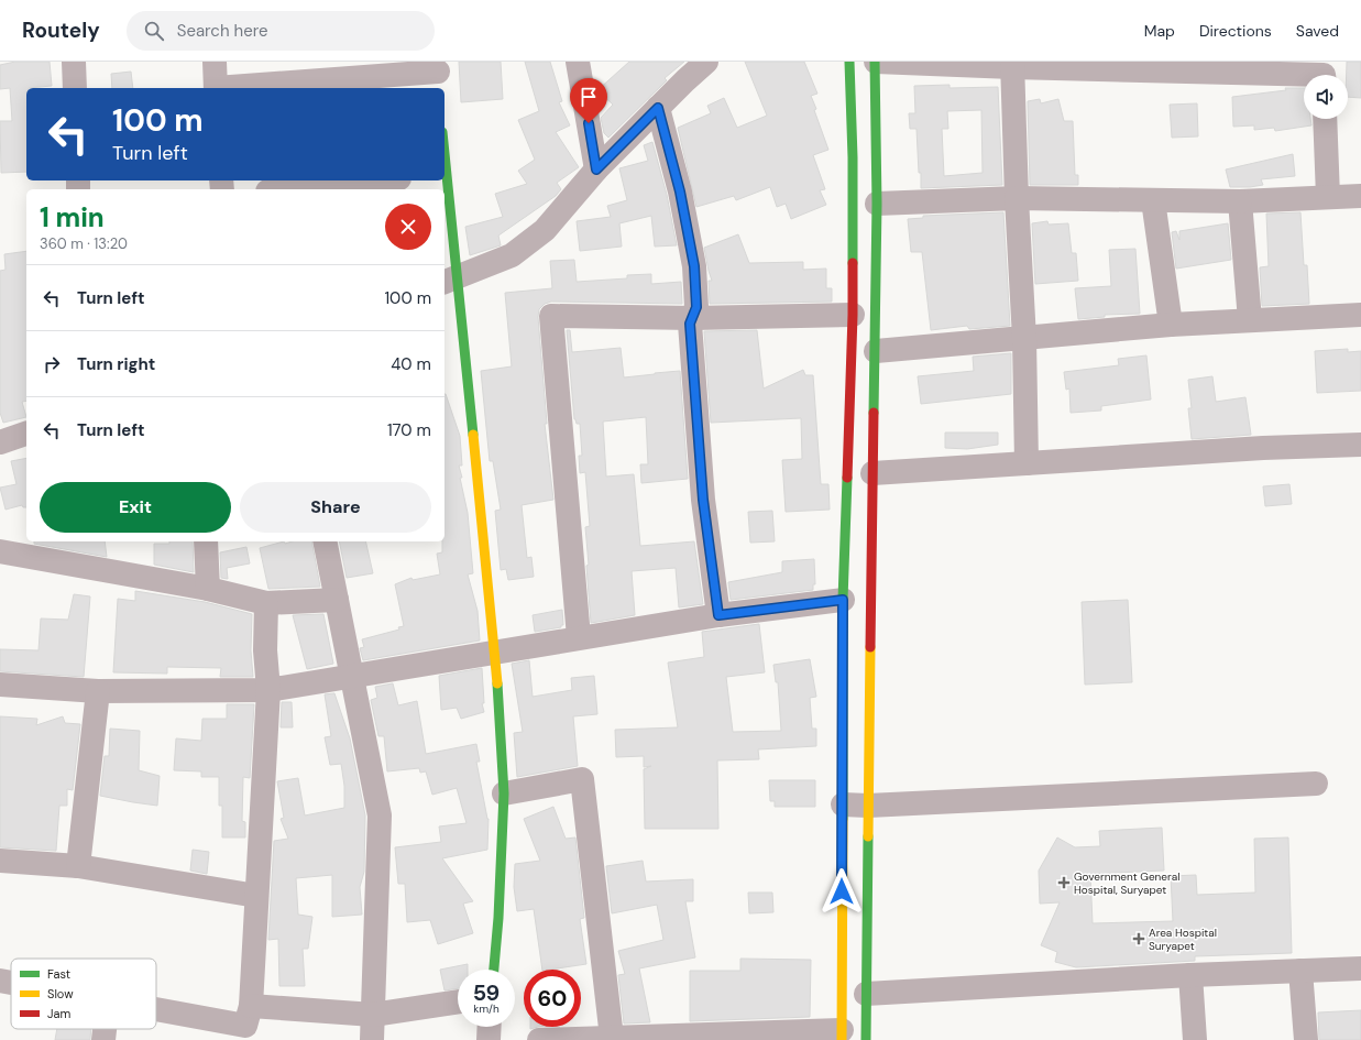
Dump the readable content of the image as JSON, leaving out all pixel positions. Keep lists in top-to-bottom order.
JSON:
{
  "places": {
    "health": ["Government General Hospital, Suryapet", "Area Hospital Suryapet"]
  },
  "legend": ["Fast", "Slow", "Jam"],
  "page": {
    "header": "Routely",
    "search": "Search here",
    "nav": ["Map", "Directions", "Saved"],
    "turn": ["100 m", "Turn left"],
    "heading": ["1 min", "360 m · 13:20"],
    "list": [
      {
        "name": "Turn left",
        "value": "100 m"
      },
      {
        "name": "Turn right",
        "value": "40 m"
      },
      {
        "name": "Turn left",
        "value": "170 m"
      }
    ],
    "buttons": ["Exit", "Share"],
    "speed": "59 km/h",
    "limit": "60"
  }
}
